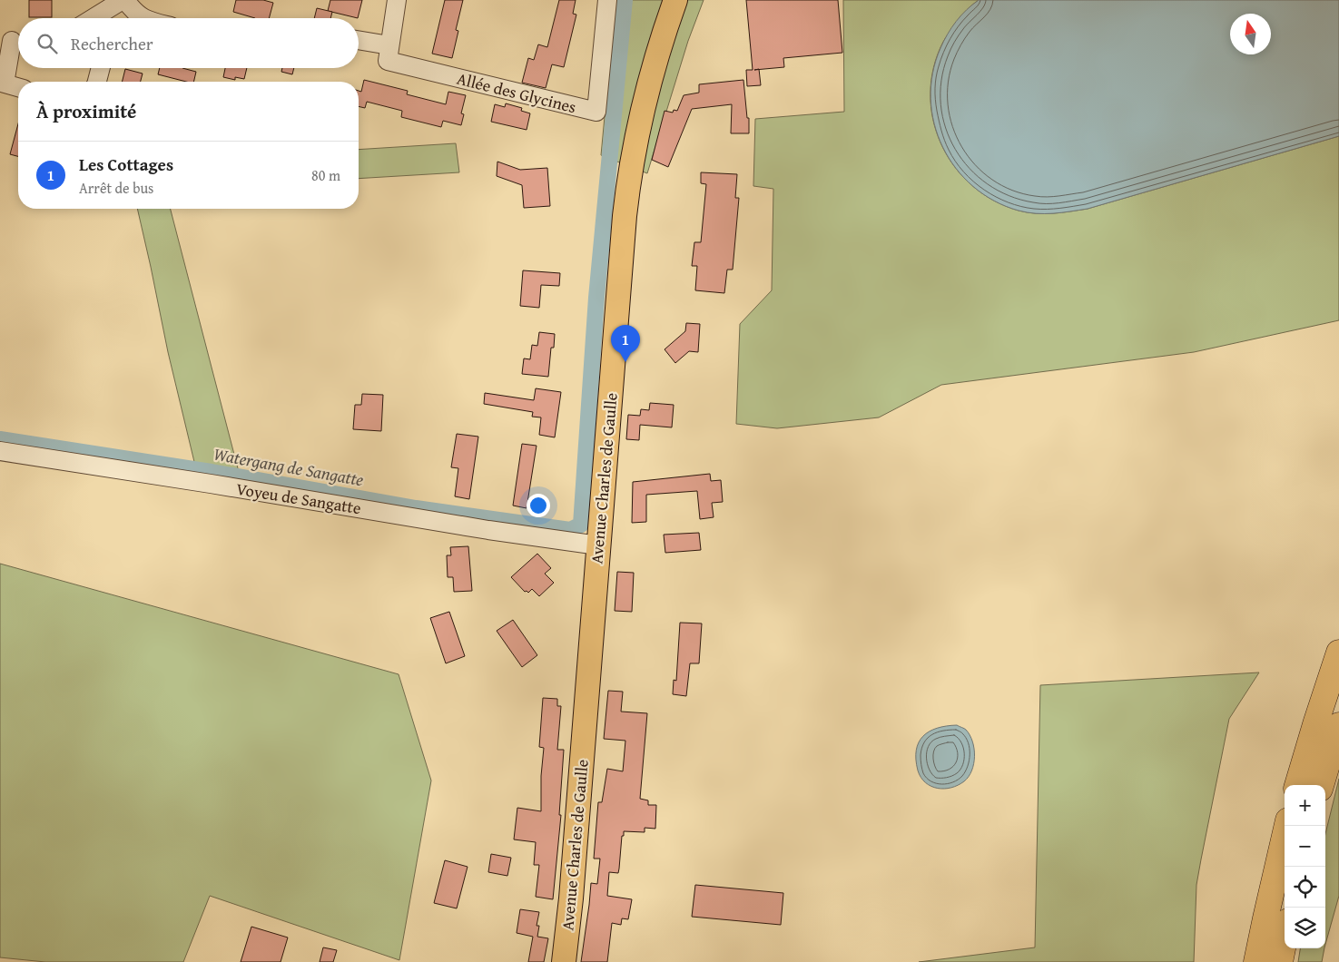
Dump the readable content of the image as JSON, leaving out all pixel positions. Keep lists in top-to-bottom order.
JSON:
{
  "streets": {
    "main road": ["Avenue Charles de Gaulle"],
    "street": ["Allée des Glycines", "Voyeu de Sangatte"]
  },
  "crossings": [
    ["Avenue Charles de Gaulle", "Voyeu de Sangatte"]
  ],
  "water": ["Watergang de Sangatte"],
  "north": "top",
  "page": {
    "search": "Rechercher",
    "heading": "À proximité",
    "list": [
      {
        "mark": "1",
        "name": "Les Cottages",
        "note": "Arrêt de bus",
        "value": "80 m"
      }
    ],
    "pins": "1",
    "map_buttons": ["+", "−"]
  }
}
